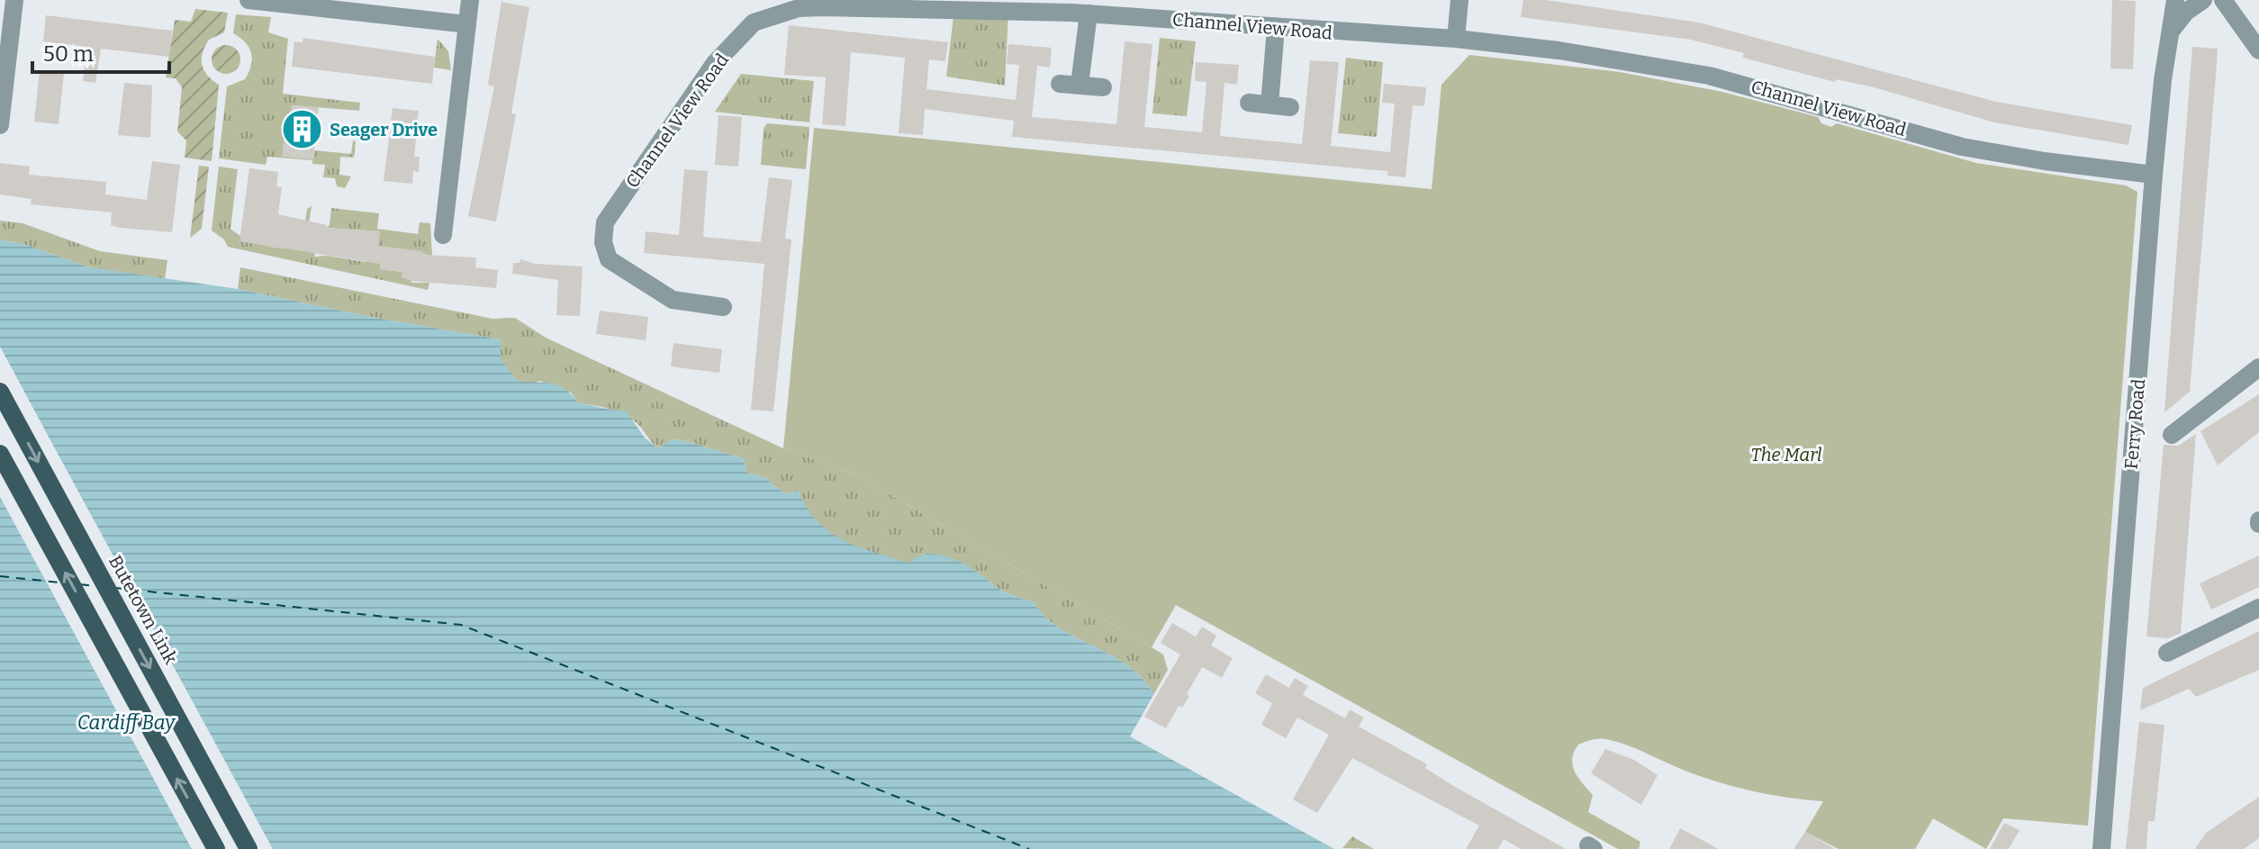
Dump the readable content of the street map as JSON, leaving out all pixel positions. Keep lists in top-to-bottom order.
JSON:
{
  "streets": {
    "main road": ["Butetown Link"],
    "street": ["Channel View Road", "Ferry Road"]
  },
  "crossings": [
    ["Channel View Road", "Ferry Road"]
  ],
  "water": ["Cardiff Bay"],
  "parks": ["The Marl"],
  "places": {
    "building": ["Seager Drive"]
  },
  "scale_bar": "50 m"
}
